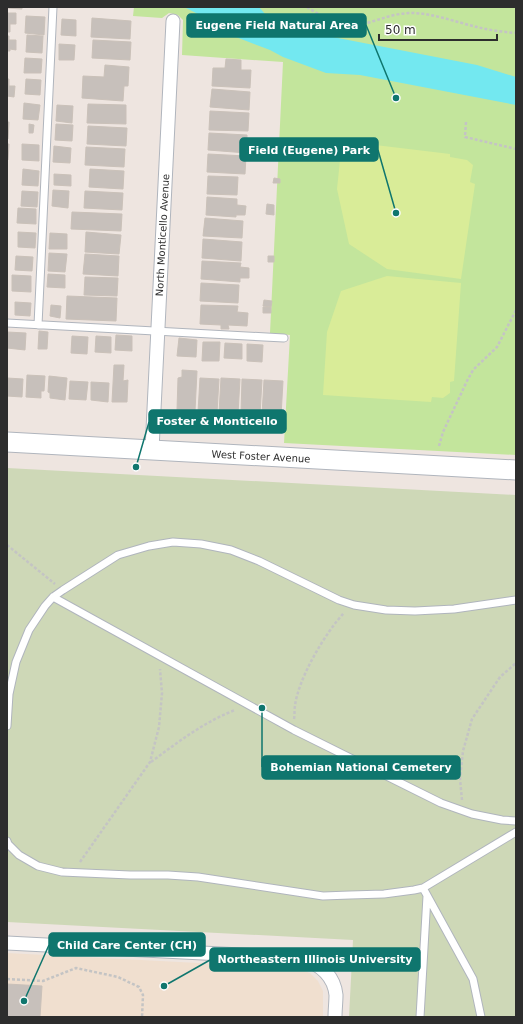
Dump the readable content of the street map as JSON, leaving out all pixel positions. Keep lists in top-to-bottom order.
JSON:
{
  "streets": {
    "main road": ["West Foster Avenue"],
    "street": ["North Monticello Avenue"]
  },
  "crossings": [
    ["North Monticello Avenue", "West Foster Avenue"]
  ],
  "places": [
    "Eugene Field Natural Area",
    "Field (Eugene) Park",
    "Foster & Monticello",
    "Bohemian National Cemetery",
    "Northeastern Illinois University",
    "Child Care Center (CH)"
  ],
  "scale_bar": "50 m"
}
